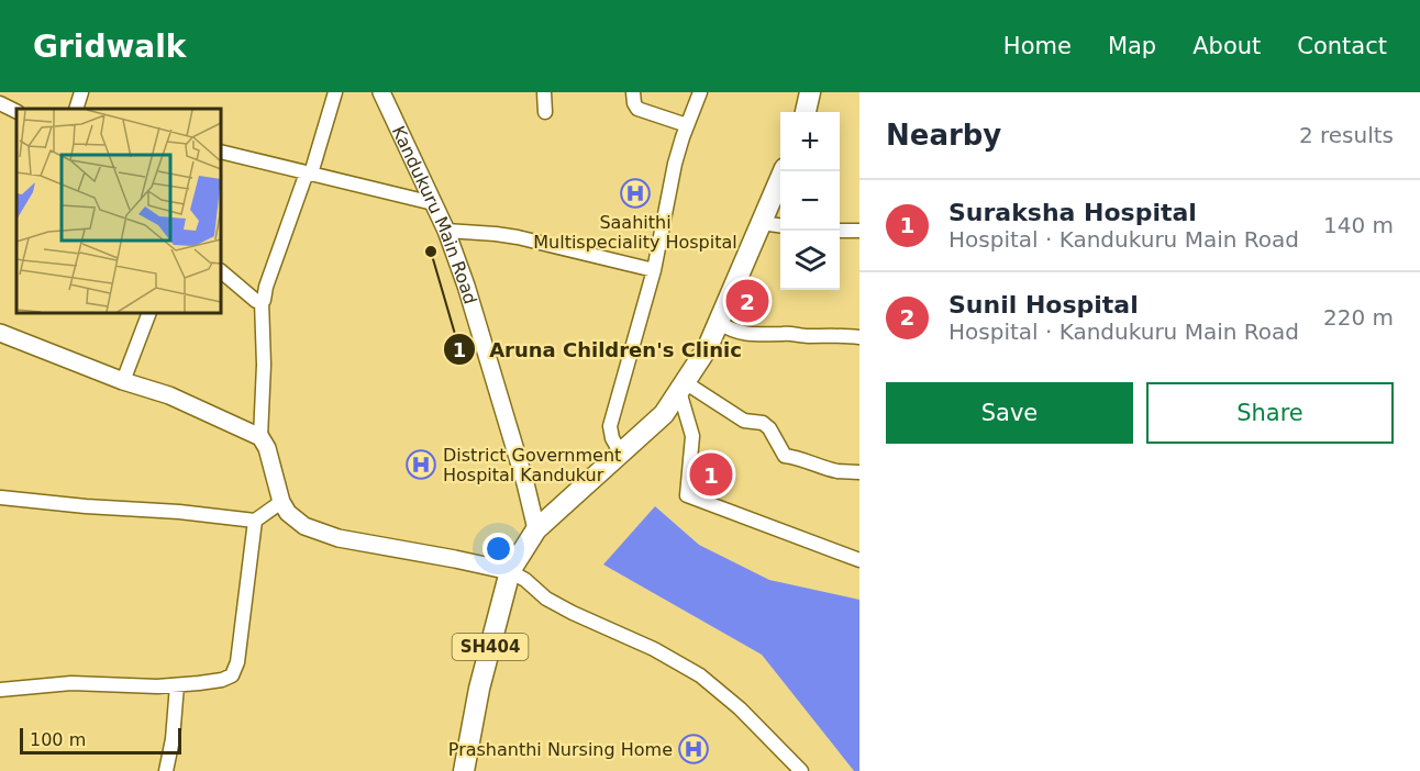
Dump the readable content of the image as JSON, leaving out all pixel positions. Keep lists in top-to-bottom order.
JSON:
{
  "streets": {
    "main road": ["SH404"],
    "street": ["Kandukuru Main Road"]
  },
  "crossings": [
    ["Kandukuru Main Road", "SH404"]
  ],
  "places": {
    "hospital": ["Saahithi Multispeciality Hospital", "District Government Hospital Kandukur", "Prashanthi Nursing Home"],
    "other": ["Aruna Children's Clinic"]
  },
  "scale_bar": "100 m",
  "page": {
    "header": "Gridwalk",
    "nav": [
      "Home",
      "Map",
      "About",
      "Contact"
    ],
    "heading": ["Nearby", "2 results"],
    "map_buttons": ["+", "−"],
    "list": [
      {
        "mark": "1",
        "name": "Suraksha Hospital",
        "note": "Hospital · Kandukuru Main Road",
        "value": "140 m"
      },
      {
        "mark": "2",
        "name": "Sunil Hospital",
        "note": "Hospital · Kandukuru Main Road",
        "value": "220 m"
      }
    ],
    "pins": ["2", "1"],
    "buttons": ["Save", "Share"],
    "scale": "100 m"
  }
}
